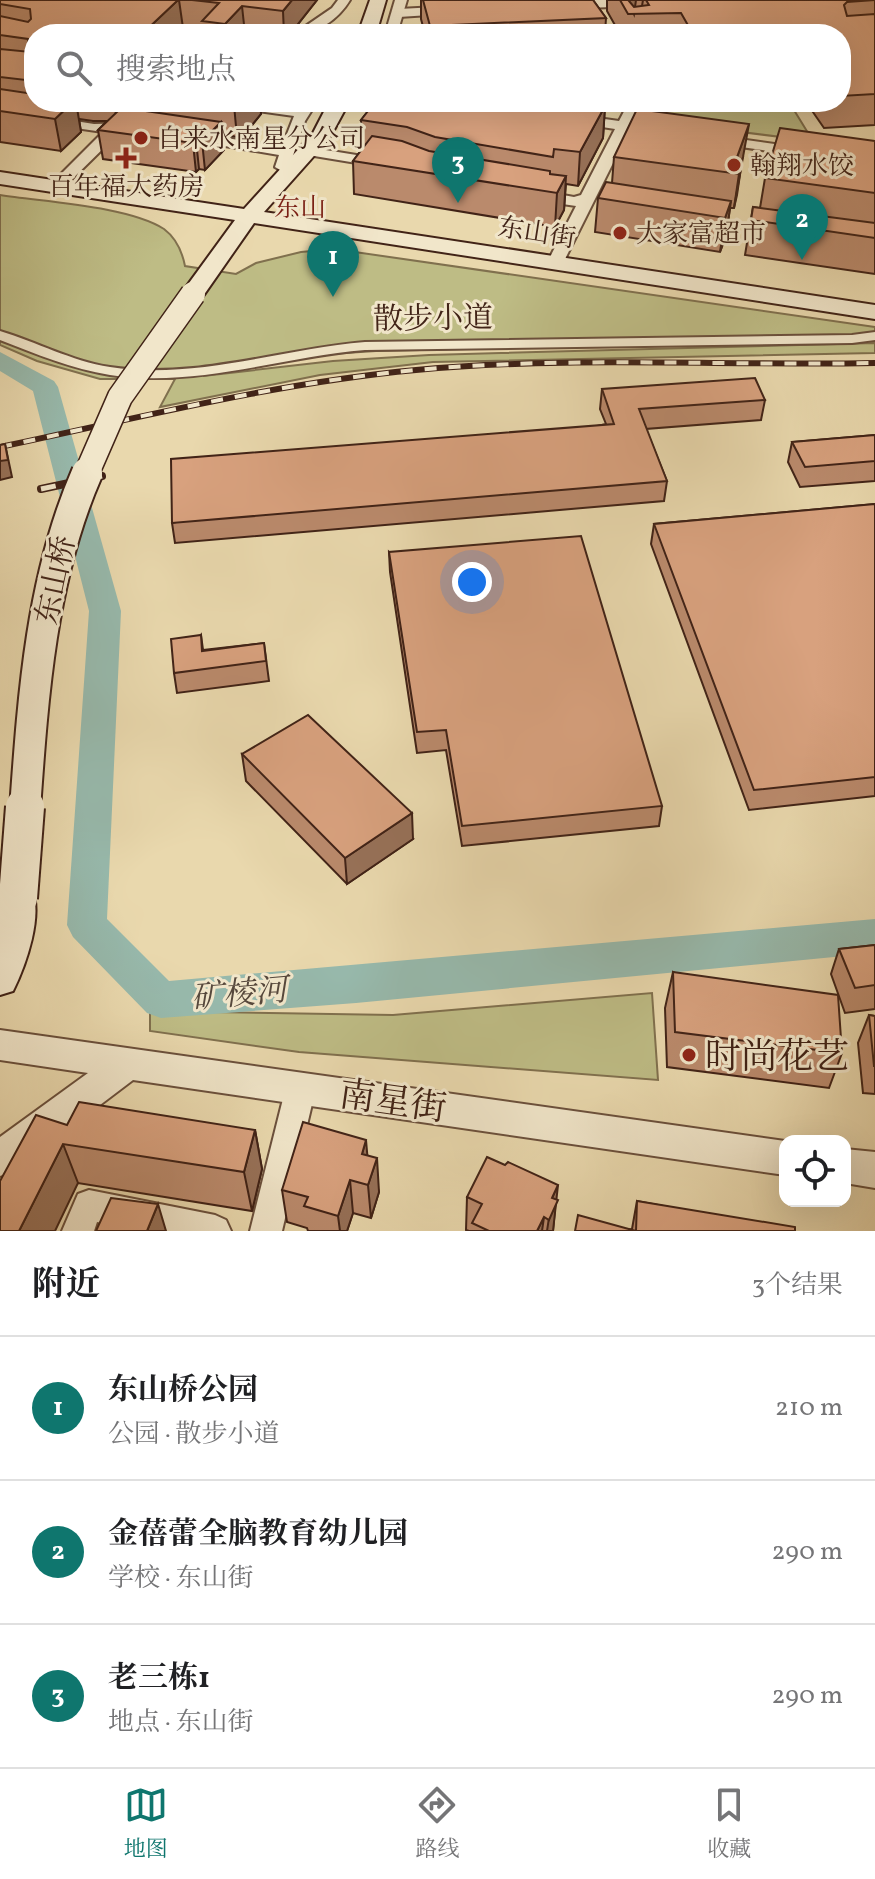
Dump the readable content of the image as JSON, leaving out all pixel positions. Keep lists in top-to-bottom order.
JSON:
{
  "streets": {
    "main road": ["东山街", "东山桥"],
    "street": ["散步小道", "南星街"]
  },
  "crossings": [
    ["东山街", "东山桥"]
  ],
  "districts": ["东山"],
  "water": ["矿棱河"],
  "places": {
    "other": [
      "自来水南星分公司",
      "翰翔水饺",
      "大家富超市",
      "时尚花艺"
    ],
    "health": ["百年福大药房"]
  },
  "page": {
    "search": "搜索地点",
    "pins": ["3", "2", "1"],
    "heading": ["附近", "3个结果"],
    "list": [
      {
        "mark": "1",
        "name": "东山桥公园",
        "note": "公园 · 散步小道",
        "value": "210 m"
      },
      {
        "mark": "2",
        "name": "金蓓蕾全脑教育幼儿园",
        "note": "学校 · 东山街",
        "value": "290 m"
      },
      {
        "mark": "3",
        "name": "老三栋1",
        "note": "地点 · 东山街",
        "value": "290 m"
      }
    ],
    "nav": ["地图", "路线", "收藏"]
  }
}
